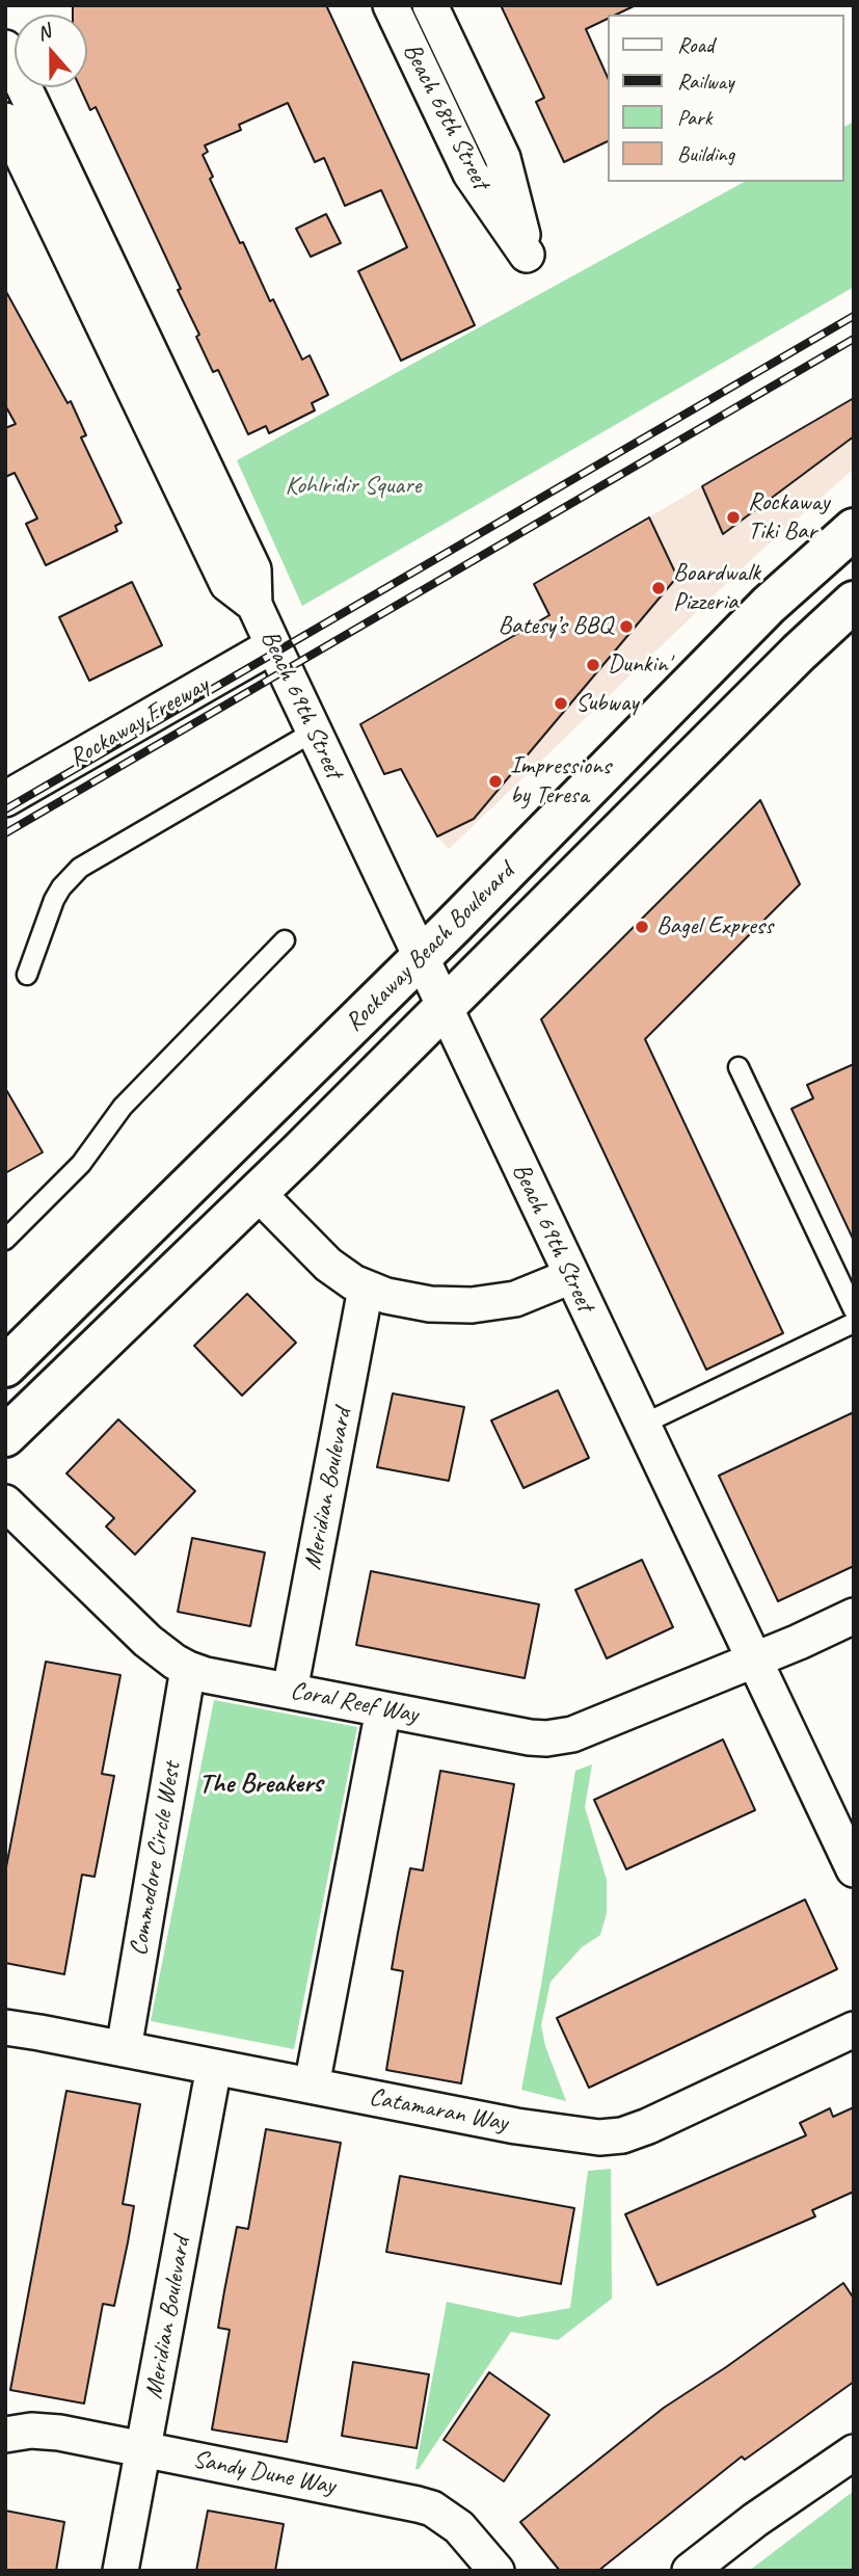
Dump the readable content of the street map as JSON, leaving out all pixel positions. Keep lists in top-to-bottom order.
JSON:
{
  "streets": {
    "main road": ["Rockaway Beach Boulevard"],
    "street": [
      "Beach 68th Street",
      "Beach 69th Street",
      "Rockaway Freeway",
      "Meridian Boulevard",
      "Coral Reef Way",
      "Commodore Circle West",
      "Catamaran Way",
      "Sandy Dune Way"
    ]
  },
  "crossings": [
    ["Beach 69th Street", "Rockaway Freeway"],
    ["Beach 69th Street", "Rockaway Beach Boulevard"],
    ["Beach 69th Street", "Coral Reef Way"],
    ["Meridian Boulevard", "Coral Reef Way"],
    ["Meridian Boulevard", "Catamaran Way"],
    ["Meridian Boulevard", "Sandy Dune Way"],
    ["Coral Reef Way", "Commodore Circle West"],
    ["Commodore Circle West", "Catamaran Way"]
  ],
  "districts": ["The Breakers"],
  "parks": ["Kohlridir Square"],
  "places": [
    "Rockaway Tiki Bar",
    "Boardwalk Pizzeria",
    "Batesy’s BBQ",
    "Dunkin'",
    "Subway",
    "Impressions by Teresa",
    "Bagel Express"
  ],
  "legend": [
    "Road",
    "Railway",
    "Park",
    "Building"
  ],
  "north": "top"
}
